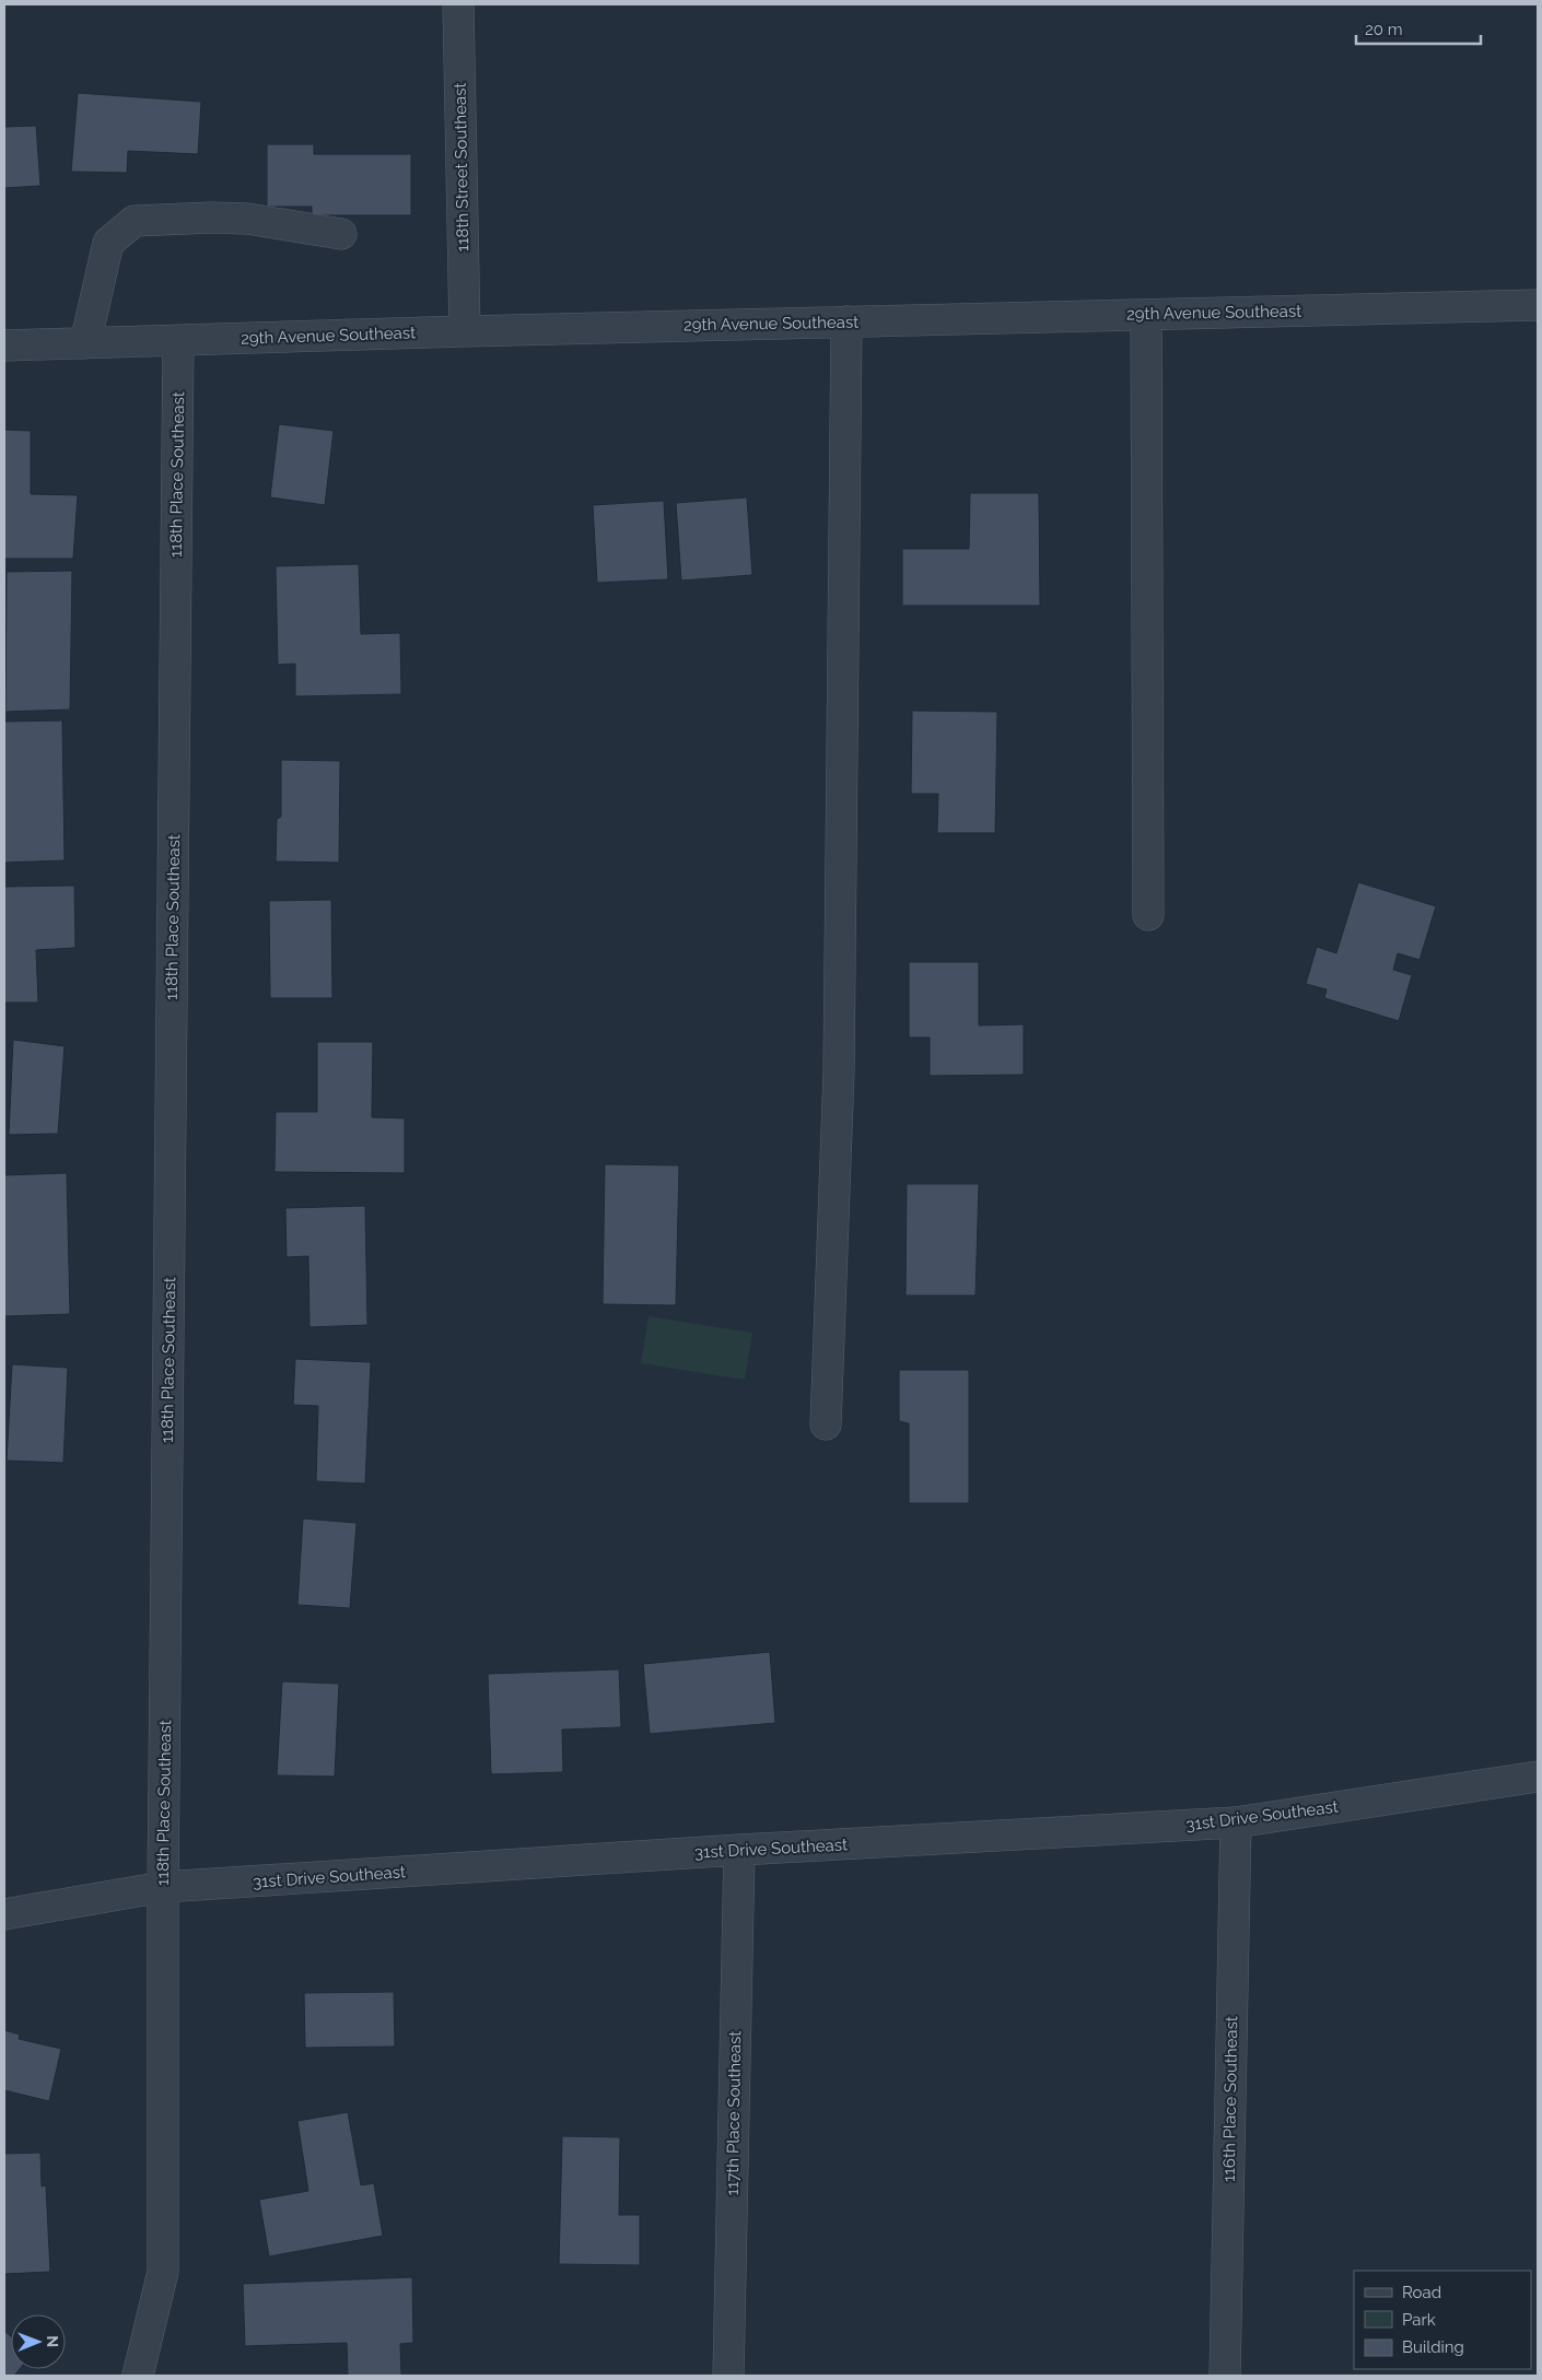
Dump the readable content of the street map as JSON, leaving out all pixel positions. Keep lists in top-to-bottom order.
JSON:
{
  "streets": {
    "street": [
      "118th Street Southeast",
      "29th Avenue Southeast",
      "118th Place Southeast",
      "31st Drive Southeast",
      "116th Place Southeast",
      "117th Place Southeast"
    ]
  },
  "crossings": [
    ["118th Street Southeast", "29th Avenue Southeast"],
    ["29th Avenue Southeast", "118th Place Southeast"],
    ["118th Place Southeast", "31st Drive Southeast"],
    ["31st Drive Southeast", "116th Place Southeast"],
    ["31st Drive Southeast", "117th Place Southeast"]
  ],
  "legend": ["Road", "Park", "Building"],
  "scale_bar": "20 m",
  "north": "right"
}
